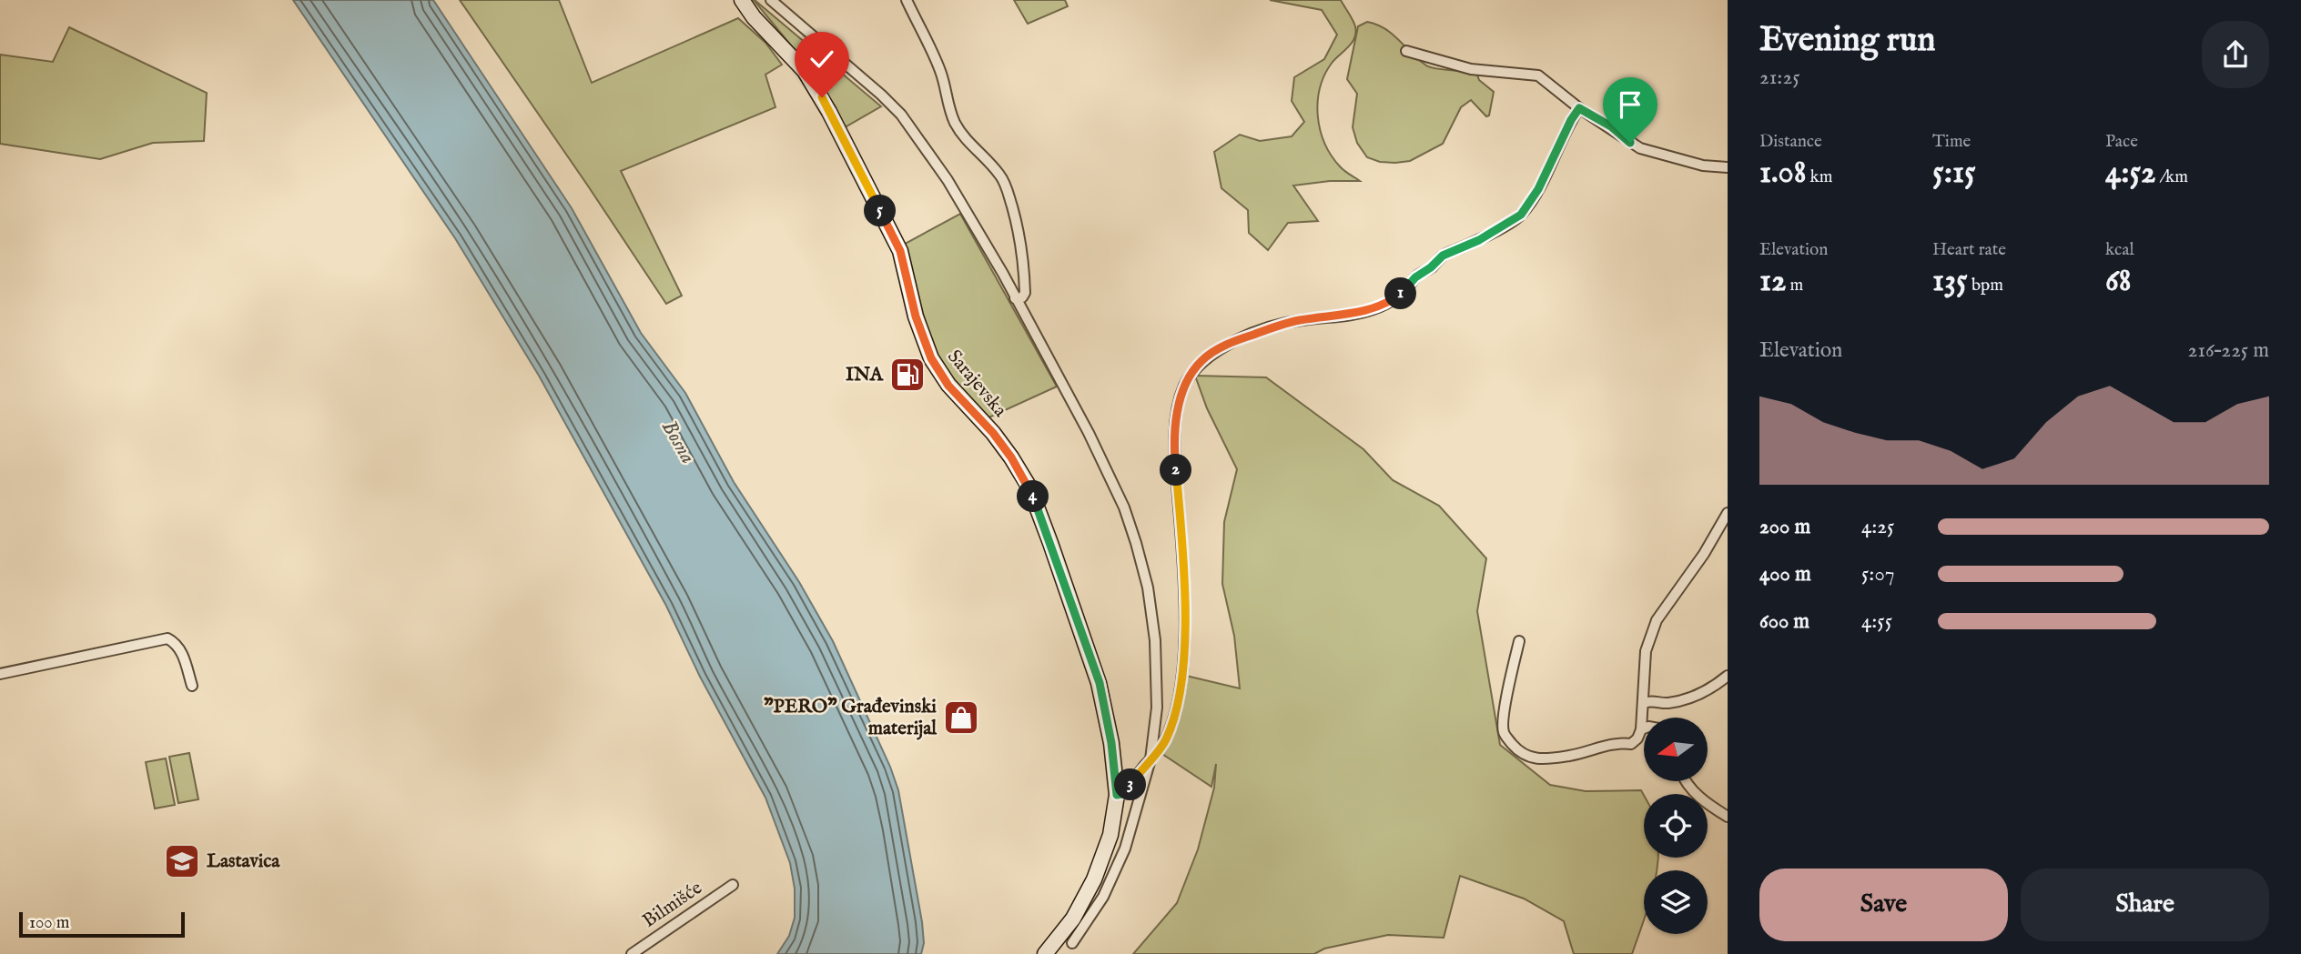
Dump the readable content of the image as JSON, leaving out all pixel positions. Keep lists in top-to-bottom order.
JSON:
{
  "streets": {
    "main road": ["Sarajevska"],
    "street": ["Bilmišće"]
  },
  "water": ["Bosna"],
  "places": {
    "fuel station": ["INA"],
    "shop": ["\"PERO\" Građevinski materijal"],
    "school or university": ["Lastavica"]
  },
  "scale_bar": "100 m",
  "north": "left",
  "page": {
    "heading": ["Evening run", "21:25"],
    "stats": [
      ["Distance", "1.08 km"],
      ["Time", "5:15"],
      ["Pace", "4:52 /km"],
      ["Elevation", "12 m"],
      ["Heart rate", "135 bpm"],
      ["kcal", "68"]
    ],
    "pins": [
      "5",
      "1",
      "2",
      "4",
      "3"
    ],
    "chart": ["Elevation", "216–225 m"],
    "list": [
      {
        "name": "200 m",
        "note": "4:25"
      },
      {
        "name": "400 m",
        "note": "5:07"
      },
      {
        "name": "600 m",
        "note": "4:55"
      }
    ],
    "buttons": ["Save", "Share"],
    "scale": "100 m"
  }
}
